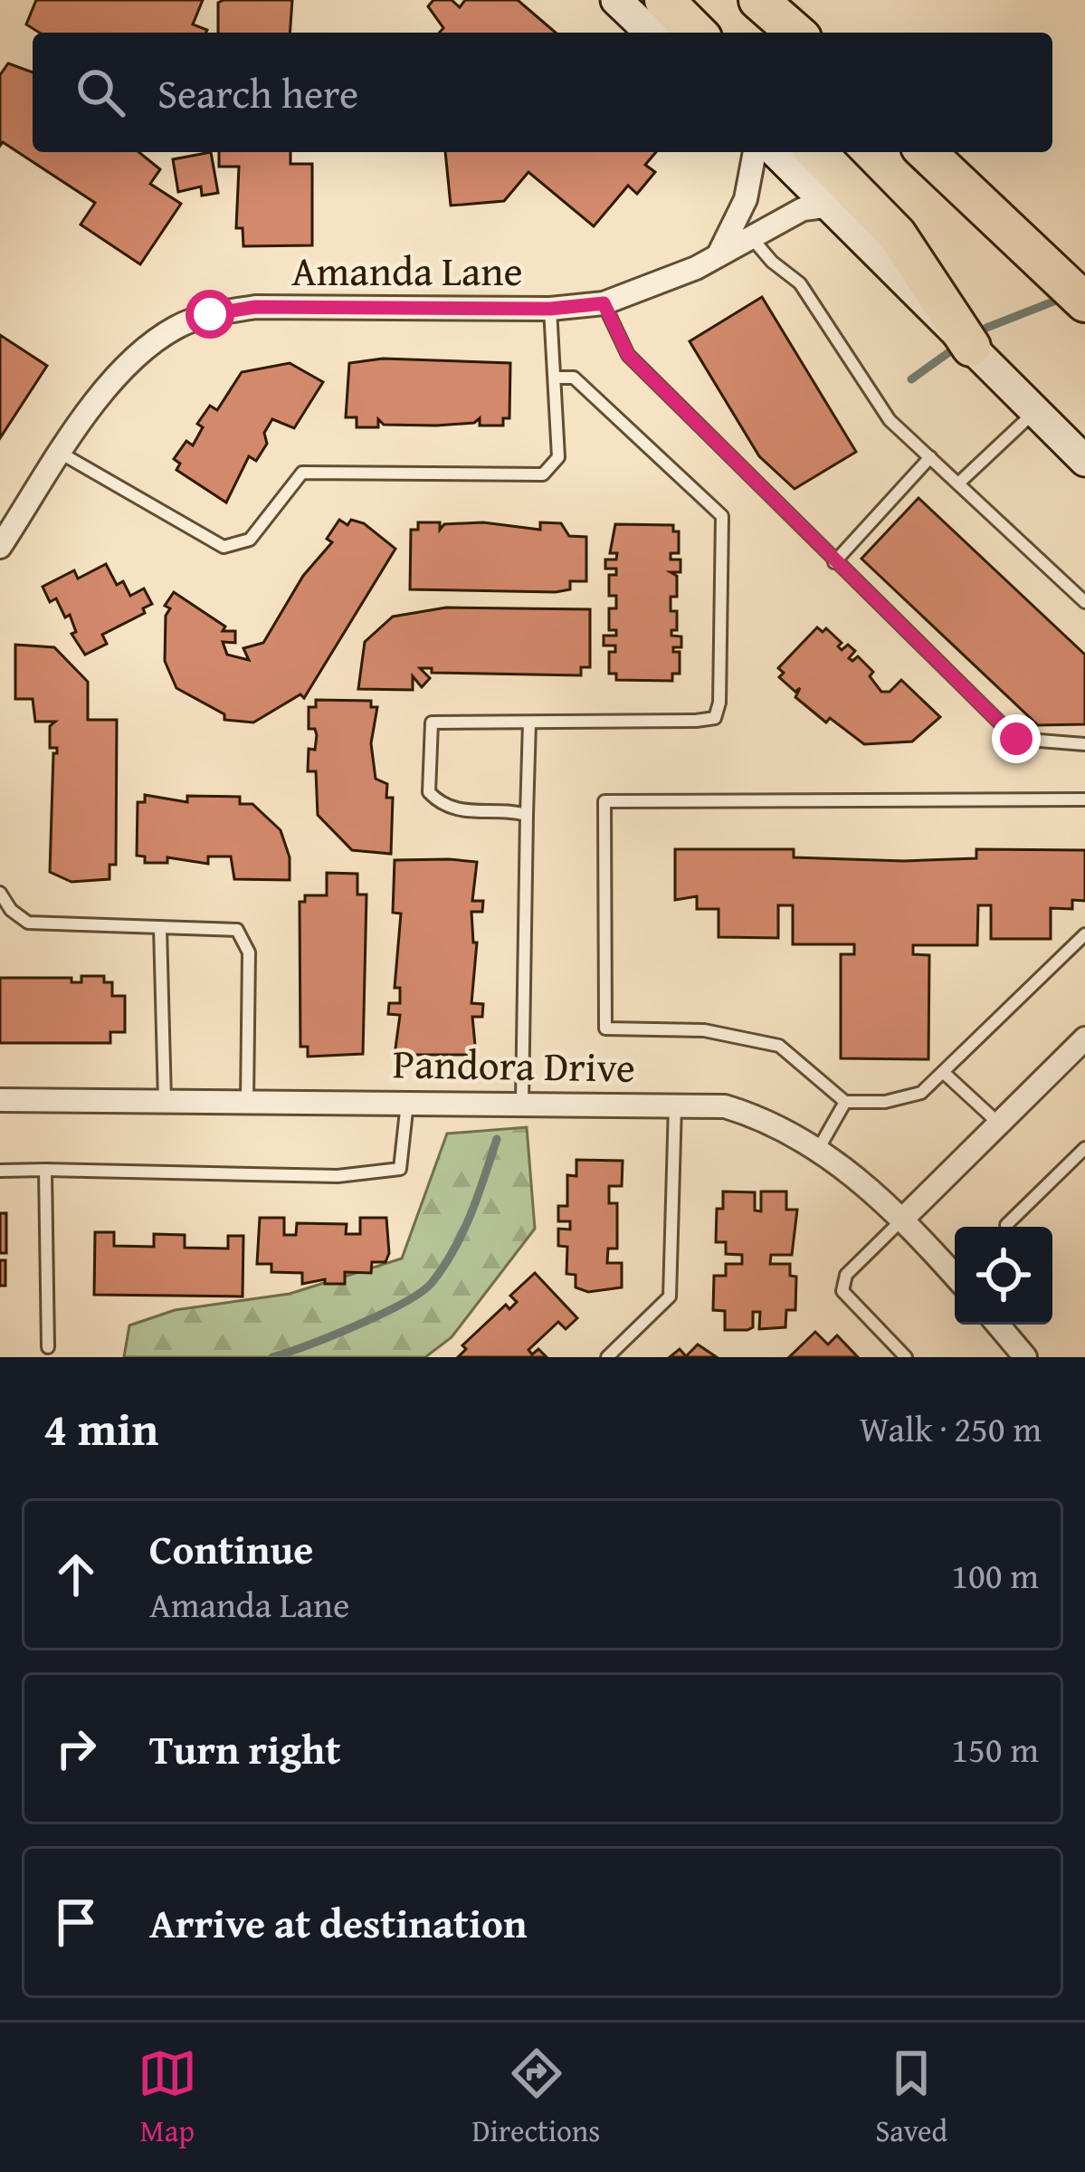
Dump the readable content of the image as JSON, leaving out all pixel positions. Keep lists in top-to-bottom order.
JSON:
{
  "streets": {
    "street": ["Amanda Lane", "Pandora Drive"]
  },
  "page": {
    "search": "Search here",
    "heading": ["4 min", "Walk · 250 m"],
    "list": [
      ["Continue", "Amanda Lane", "100 m"],
      ["Turn right", "150 m"],
      "Arrive at destination"
    ],
    "nav": ["Map", "Directions", "Saved"]
  }
}
